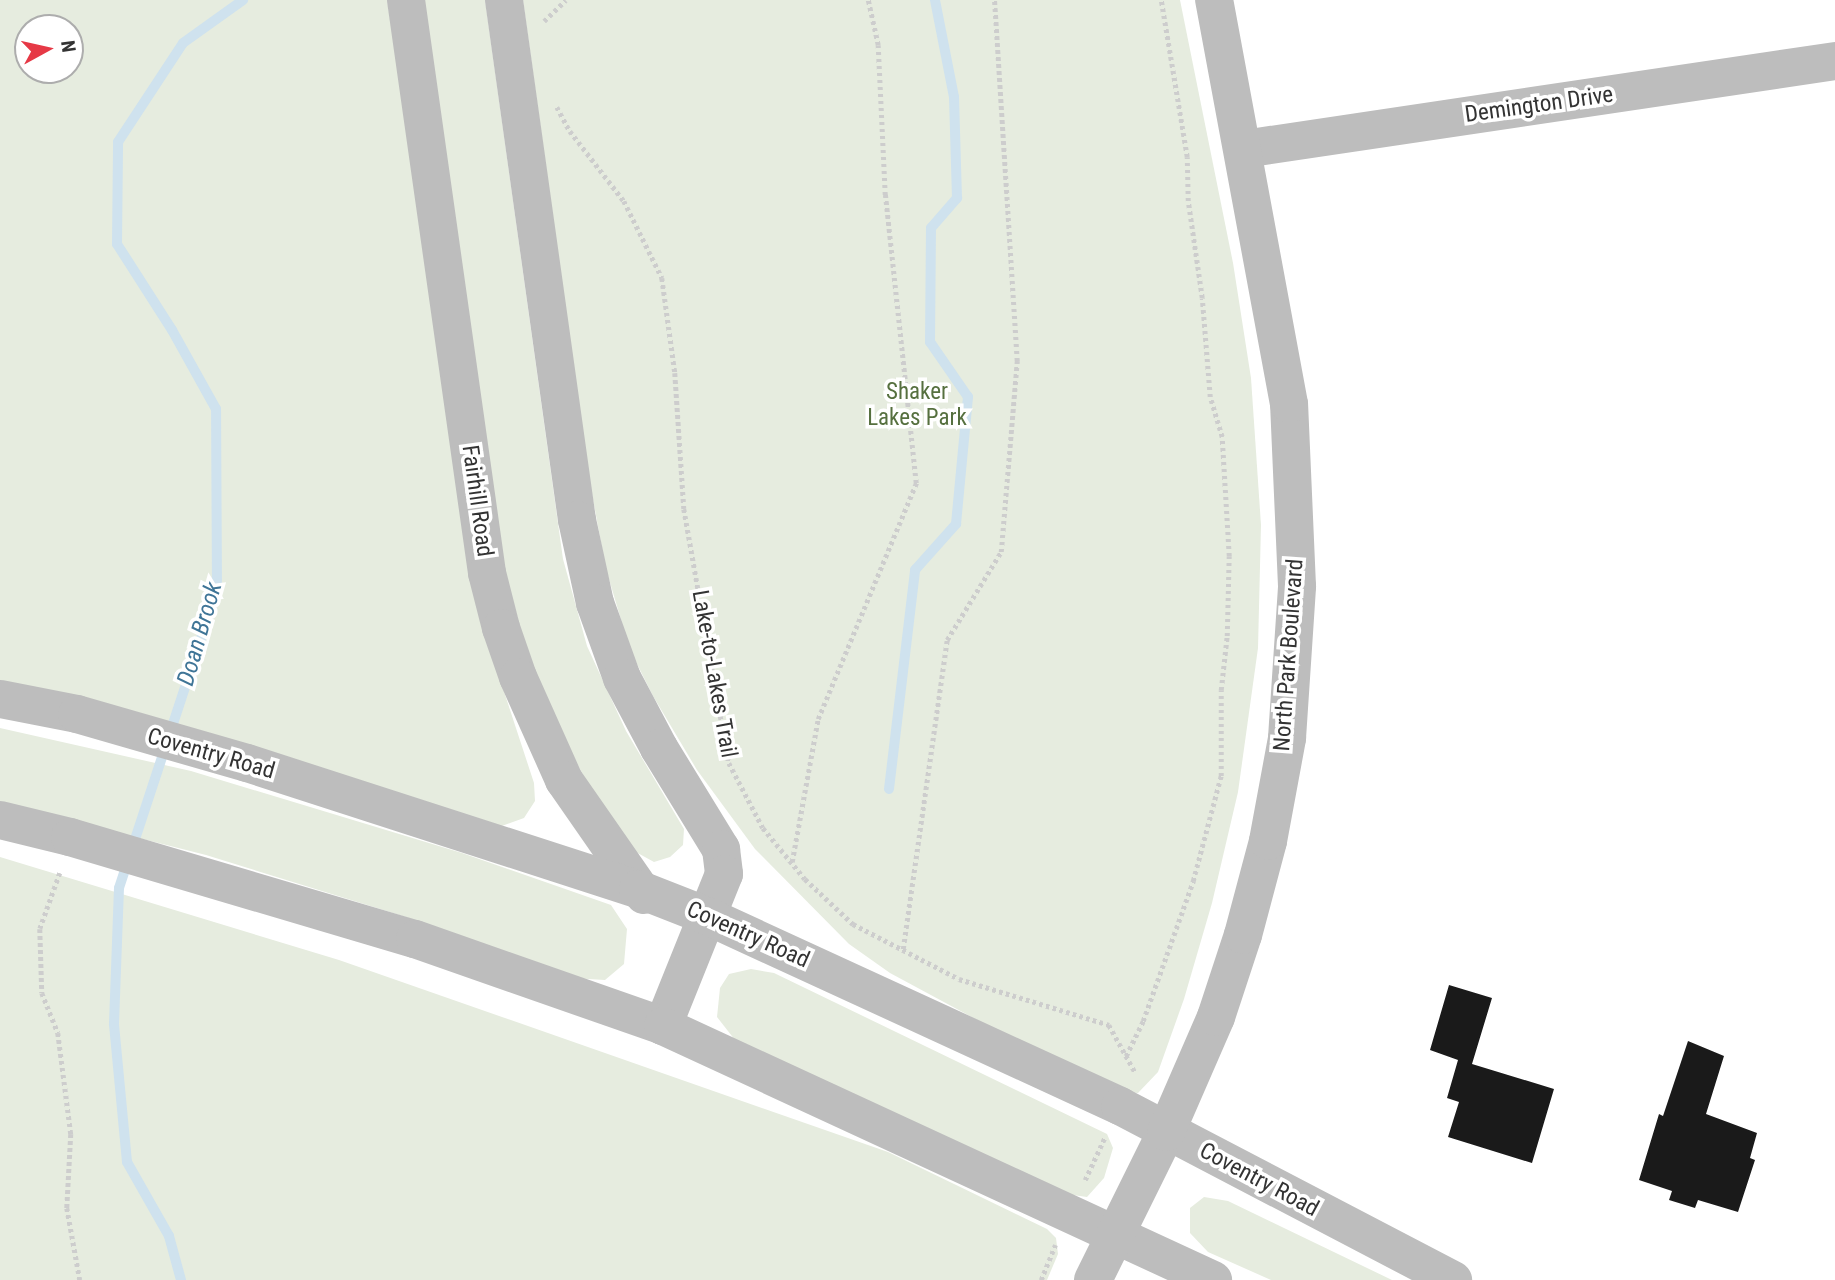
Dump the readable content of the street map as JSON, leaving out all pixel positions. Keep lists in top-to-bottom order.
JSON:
{
  "streets": {
    "main road": [
      "Demington Drive",
      "Fairhill Road",
      "North Park Boulevard",
      "Coventry Road"
    ],
    "path": ["Lake-to-Lakes Trail"]
  },
  "crossings": [
    ["Demington Drive", "North Park Boulevard"],
    ["Fairhill Road", "Coventry Road"],
    ["North Park Boulevard", "Coventry Road"],
    ["Lake-to-Lakes Trail", "Coventry Road"]
  ],
  "water": ["Doan Brook"],
  "parks": ["Shaker Lakes Park"],
  "north": "right"
}
